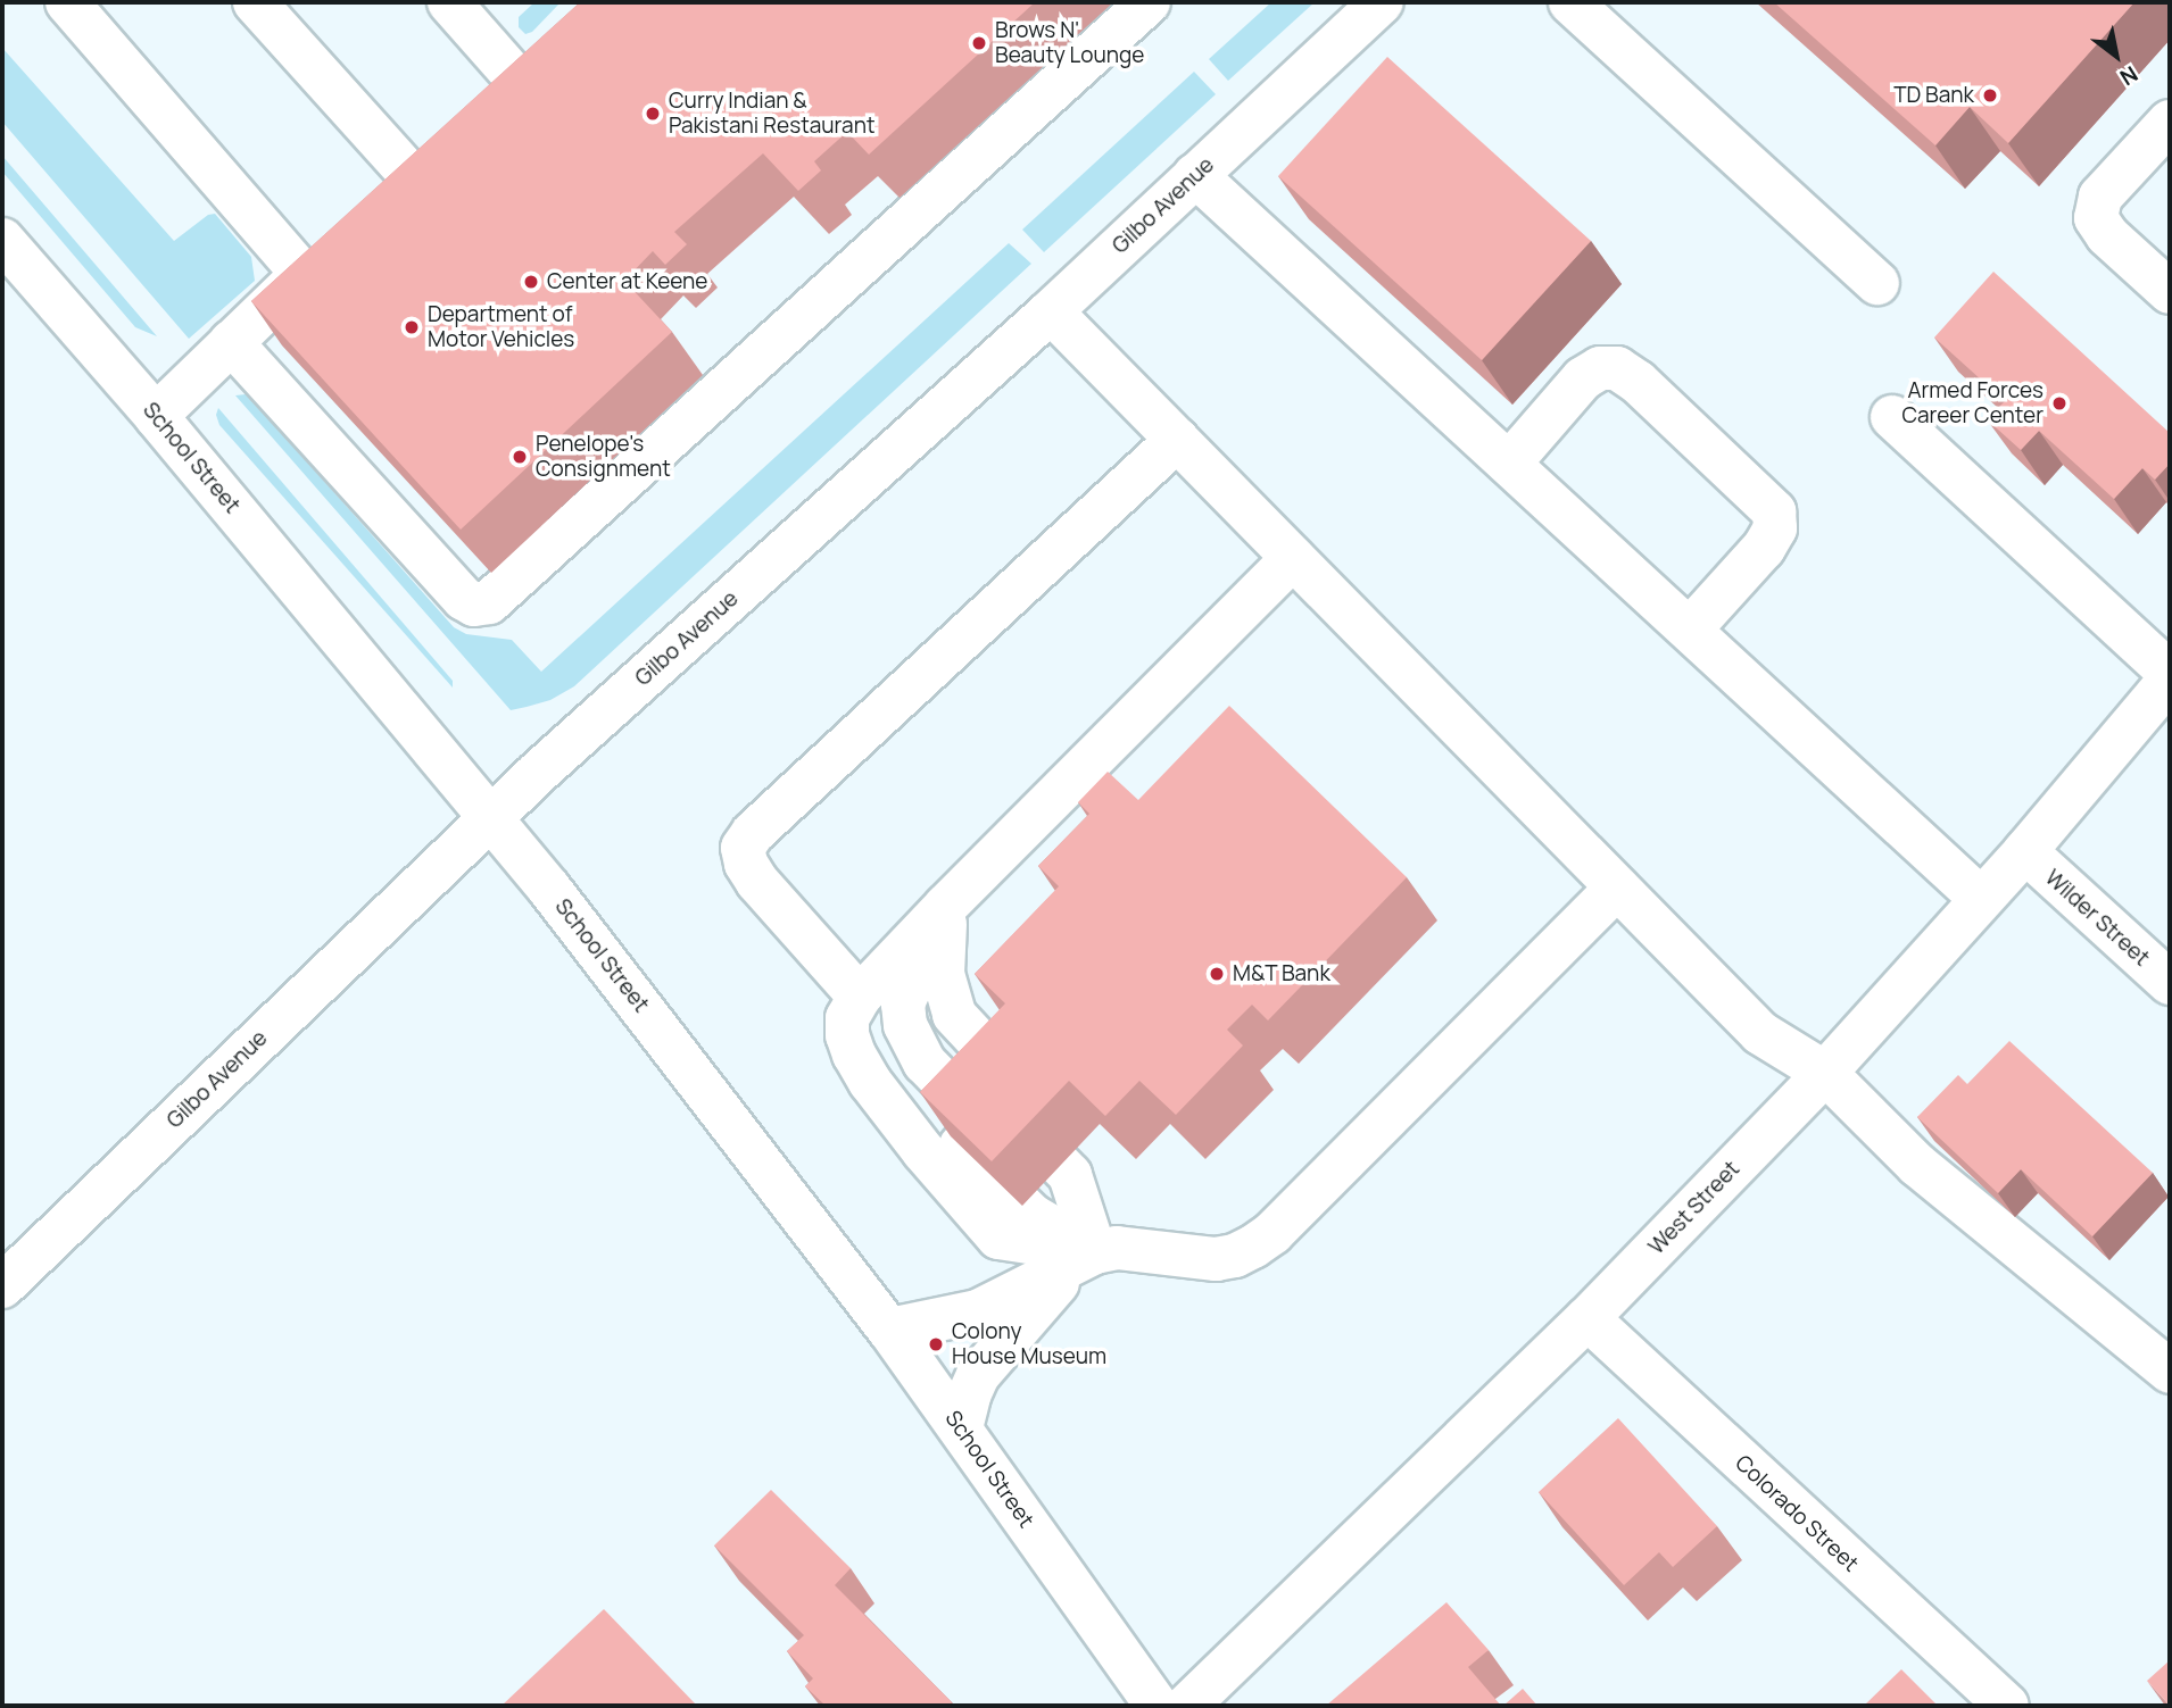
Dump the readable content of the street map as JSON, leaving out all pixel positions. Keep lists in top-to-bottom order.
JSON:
{
  "streets": {
    "street": [
      "Gilbo Avenue",
      "School Street",
      "Wilder Street",
      "West Street",
      "Colorado Street"
    ]
  },
  "crossings": [
    ["Gilbo Avenue", "School Street"],
    ["Wilder Street", "West Street"],
    ["West Street", "Colorado Street"]
  ],
  "places": [
    "Brows N' Beauty Lounge",
    "TD Bank",
    "Curry Indian & Pakistani Restaurant",
    "Center at Keene",
    "Department of Motor Vehicles",
    "Armed Forces Career Center",
    "Penelope's Consignment",
    "M&T Bank",
    "Colony House Museum"
  ],
  "north": "bottom right"
}
